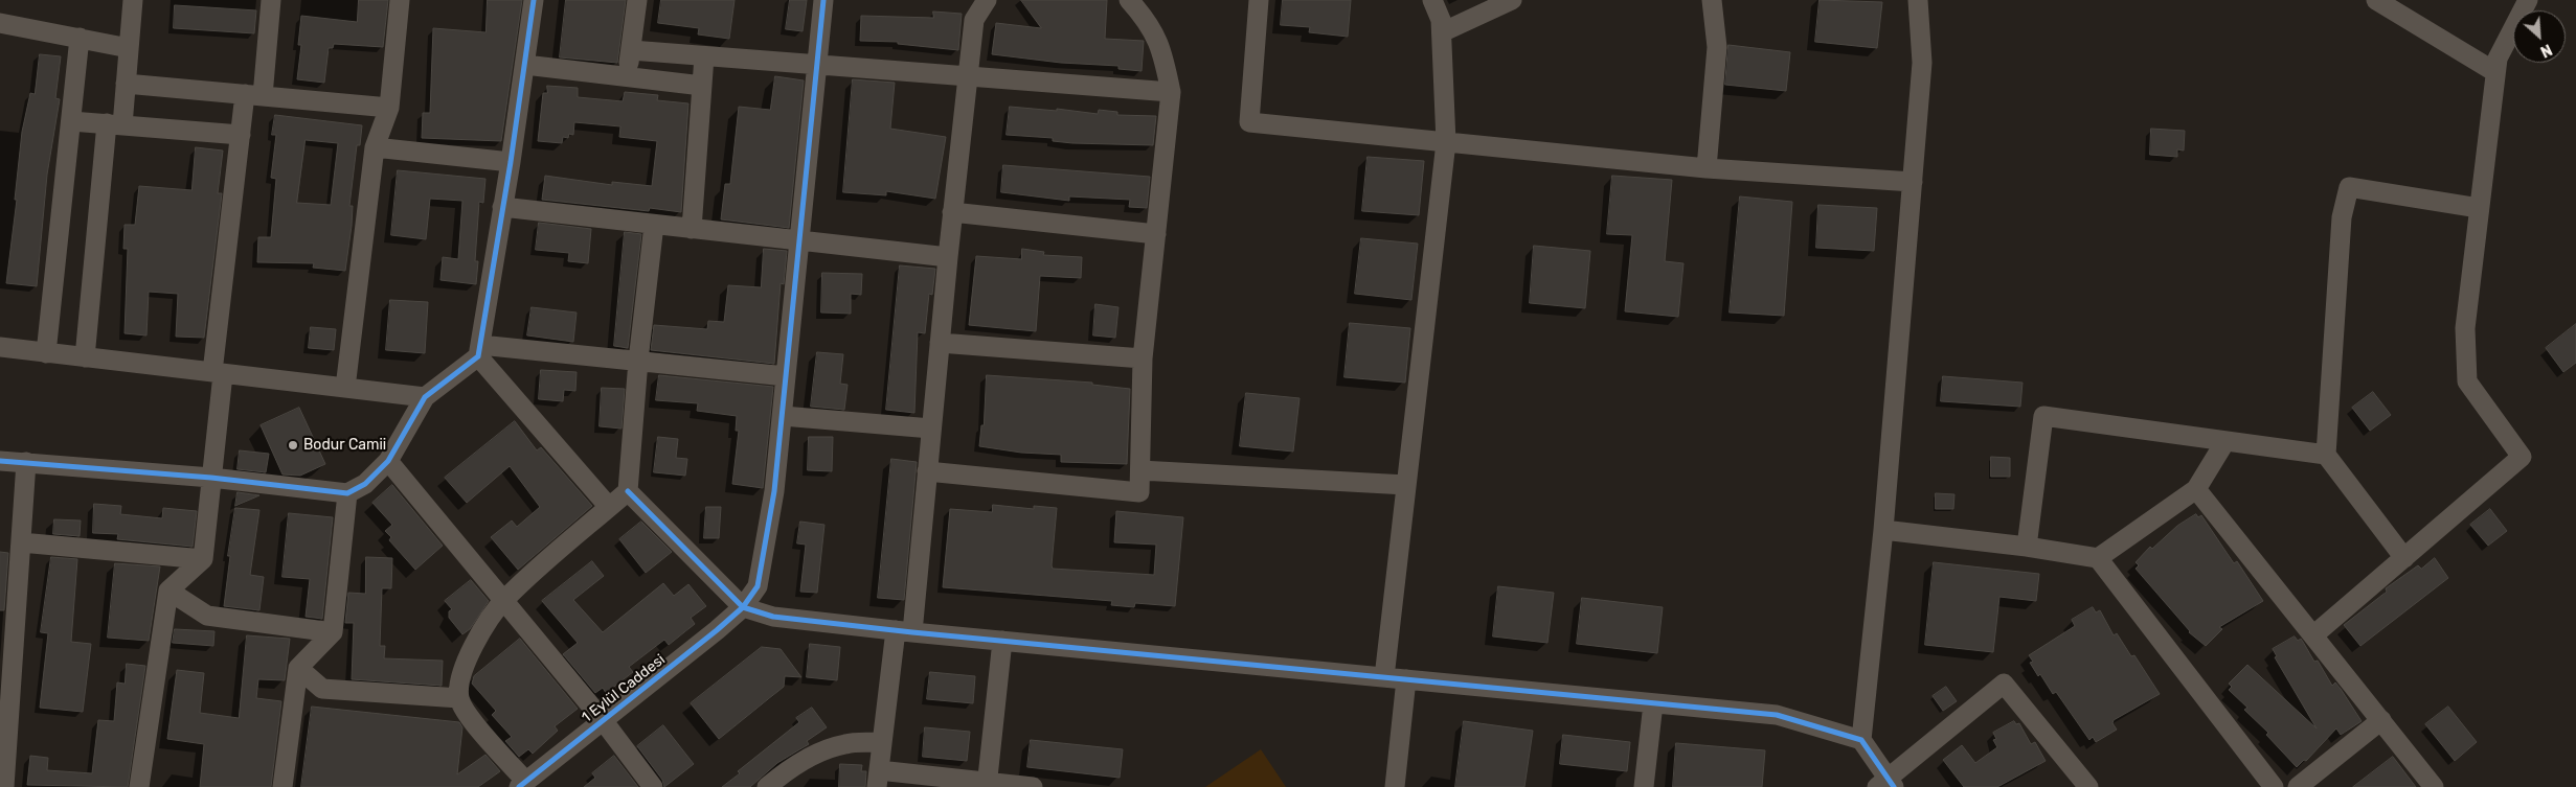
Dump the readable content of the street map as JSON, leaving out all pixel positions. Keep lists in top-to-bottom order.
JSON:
{
  "streets": {
    "street": ["1 Eylül Caddesi"]
  },
  "places": ["Bodur Camii"],
  "north": "bottom right"
}
